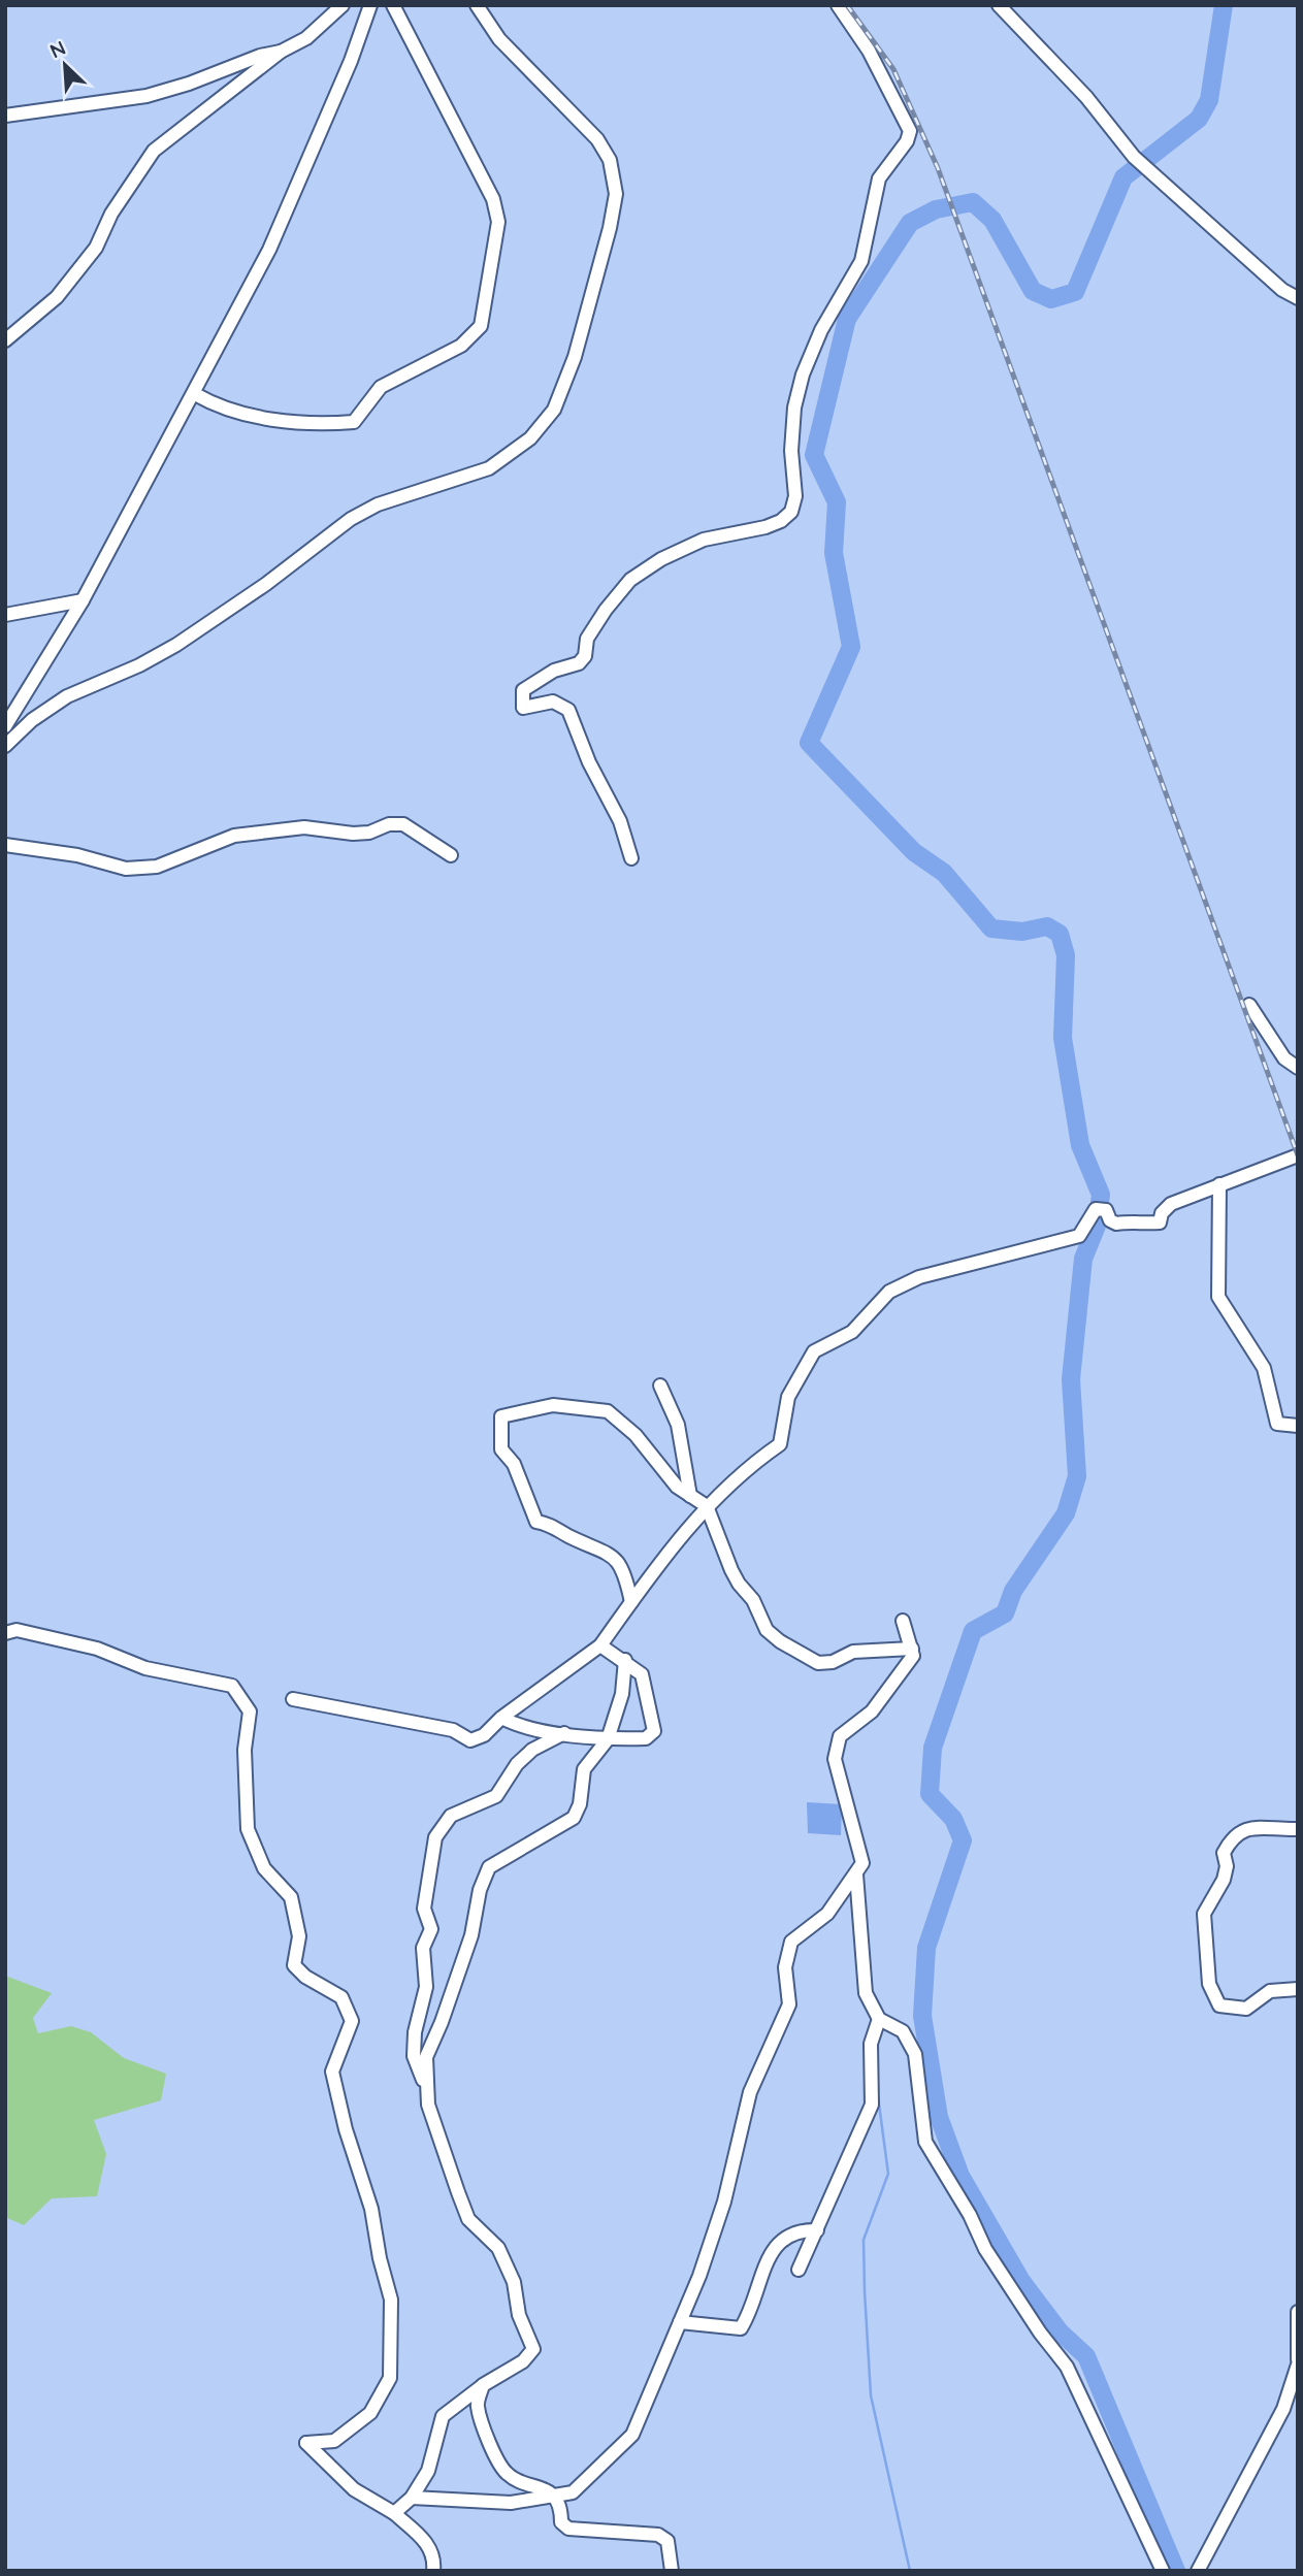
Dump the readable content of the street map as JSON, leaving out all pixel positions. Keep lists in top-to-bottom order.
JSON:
{
  "north": "top left"
}
